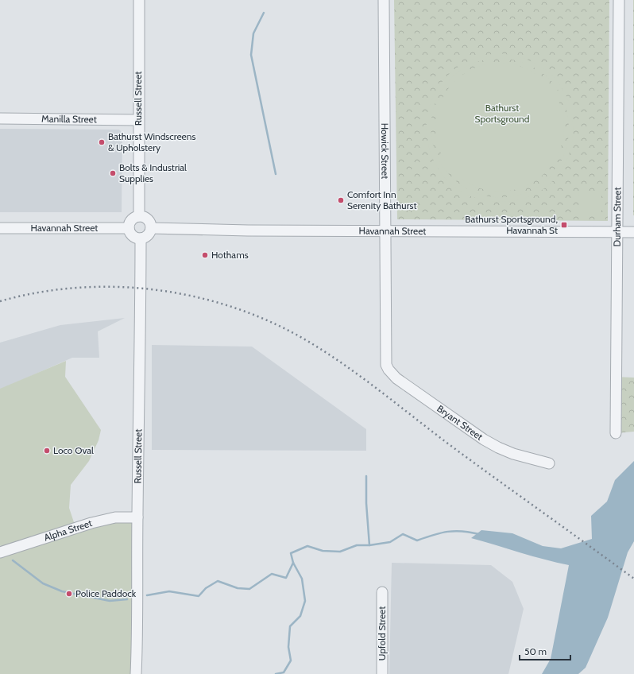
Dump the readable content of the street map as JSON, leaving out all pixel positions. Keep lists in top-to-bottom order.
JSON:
{
  "streets": {
    "street": [
      "Russell Street",
      "Manilla Street",
      "Howick Street",
      "Durham Street",
      "Havannah Street",
      "Bryant Street",
      "Alpha Street",
      "Upfold Street"
    ]
  },
  "crossings": [
    ["Russell Street", "Manilla Street"],
    ["Russell Street", "Havannah Street"],
    ["Russell Street", "Alpha Street"],
    ["Howick Street", "Havannah Street"],
    ["Howick Street", "Bryant Street"],
    ["Durham Street", "Havannah Street"]
  ],
  "parks": ["Bathurst Sportsground"],
  "places": {
    "other": [
      "Bathurst Windscreens & Upholstery",
      "Bolts & Industrial Supplies",
      "Comfort Inn Serenity Bathurst",
      "Hothams",
      "Loco Oval",
      "Police Paddock"
    ],
    "transit": ["Bathurst Sportsground, Havannah St"]
  },
  "scale_bar": "50 m"
}
